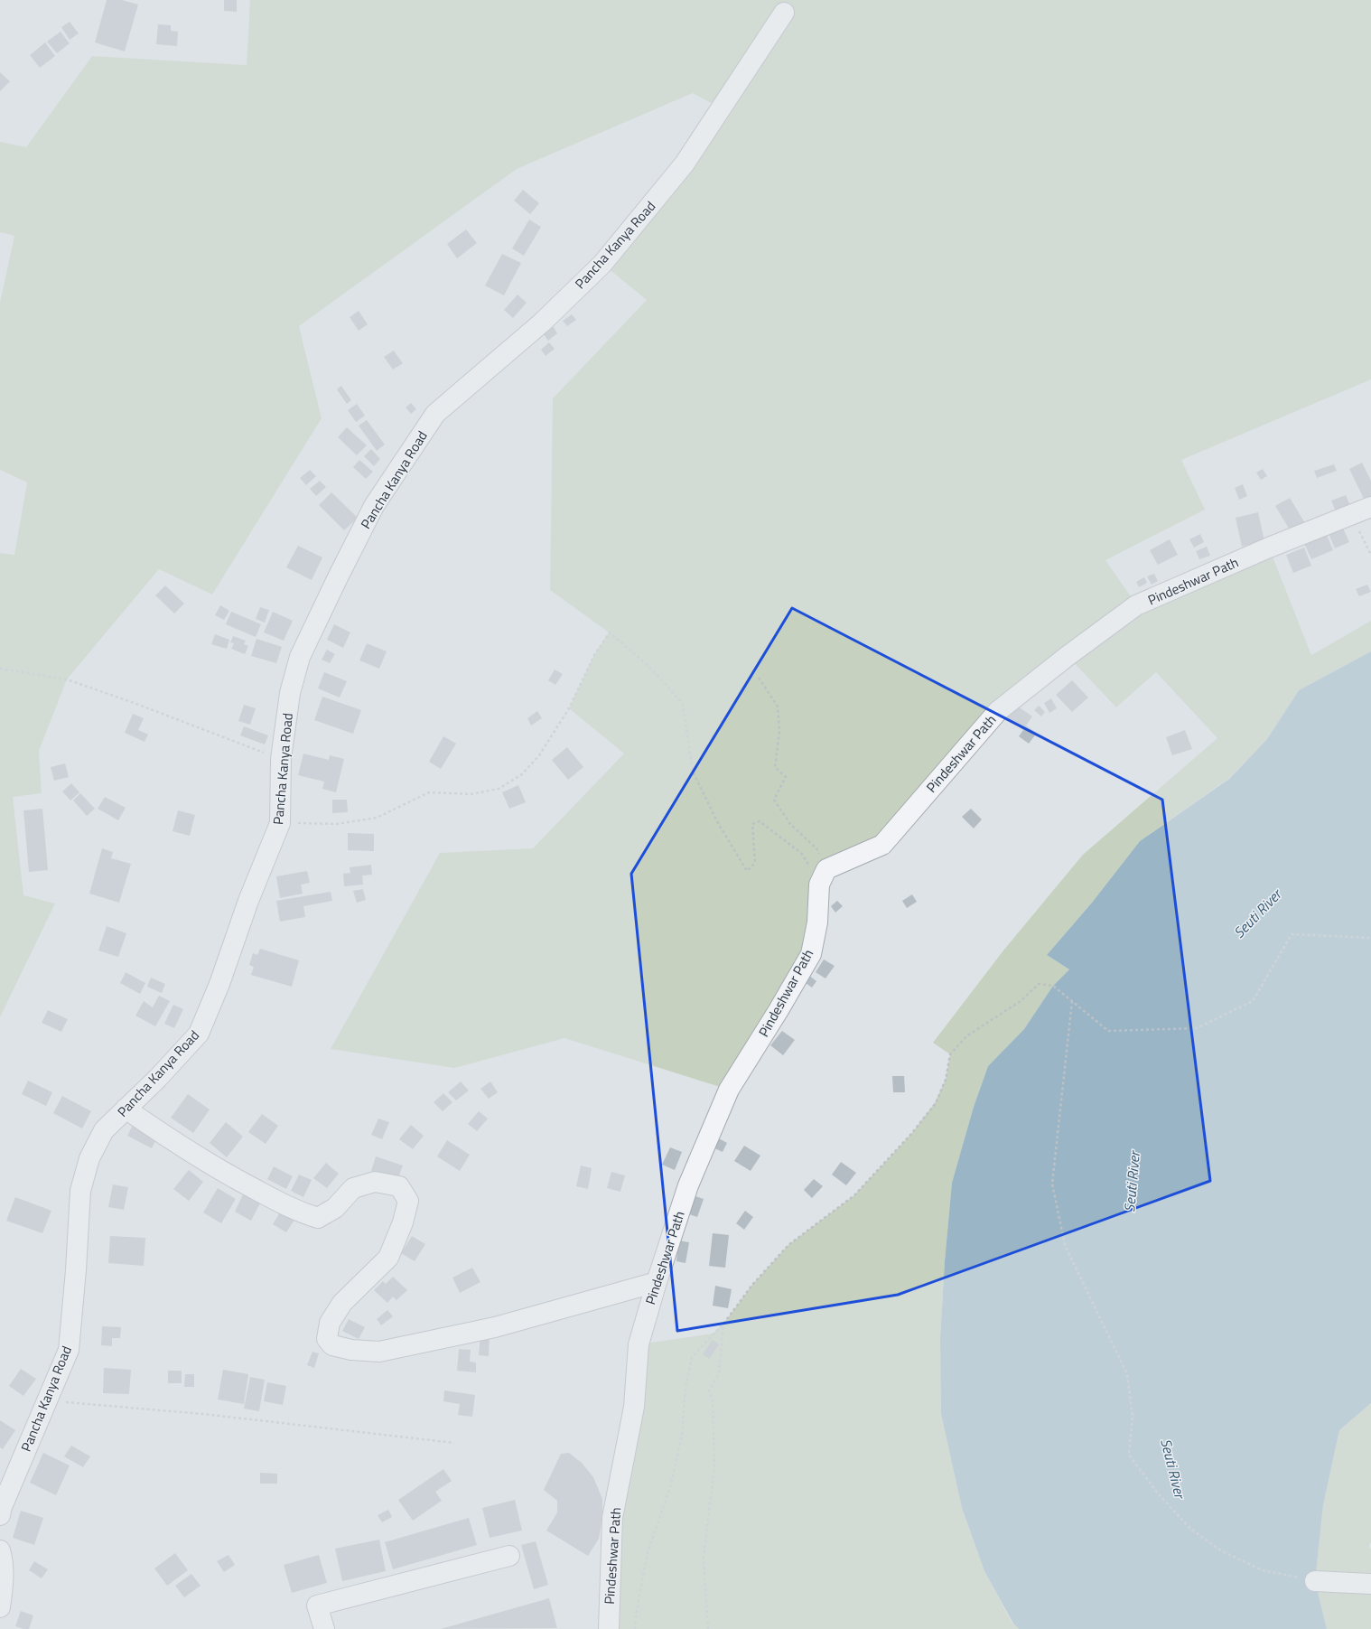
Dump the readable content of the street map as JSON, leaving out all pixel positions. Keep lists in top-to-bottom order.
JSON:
{
  "streets": {
    "street": ["Pancha Kanya Road", "Pindeshwar Path"]
  },
  "water": ["Seuti River"]
}
